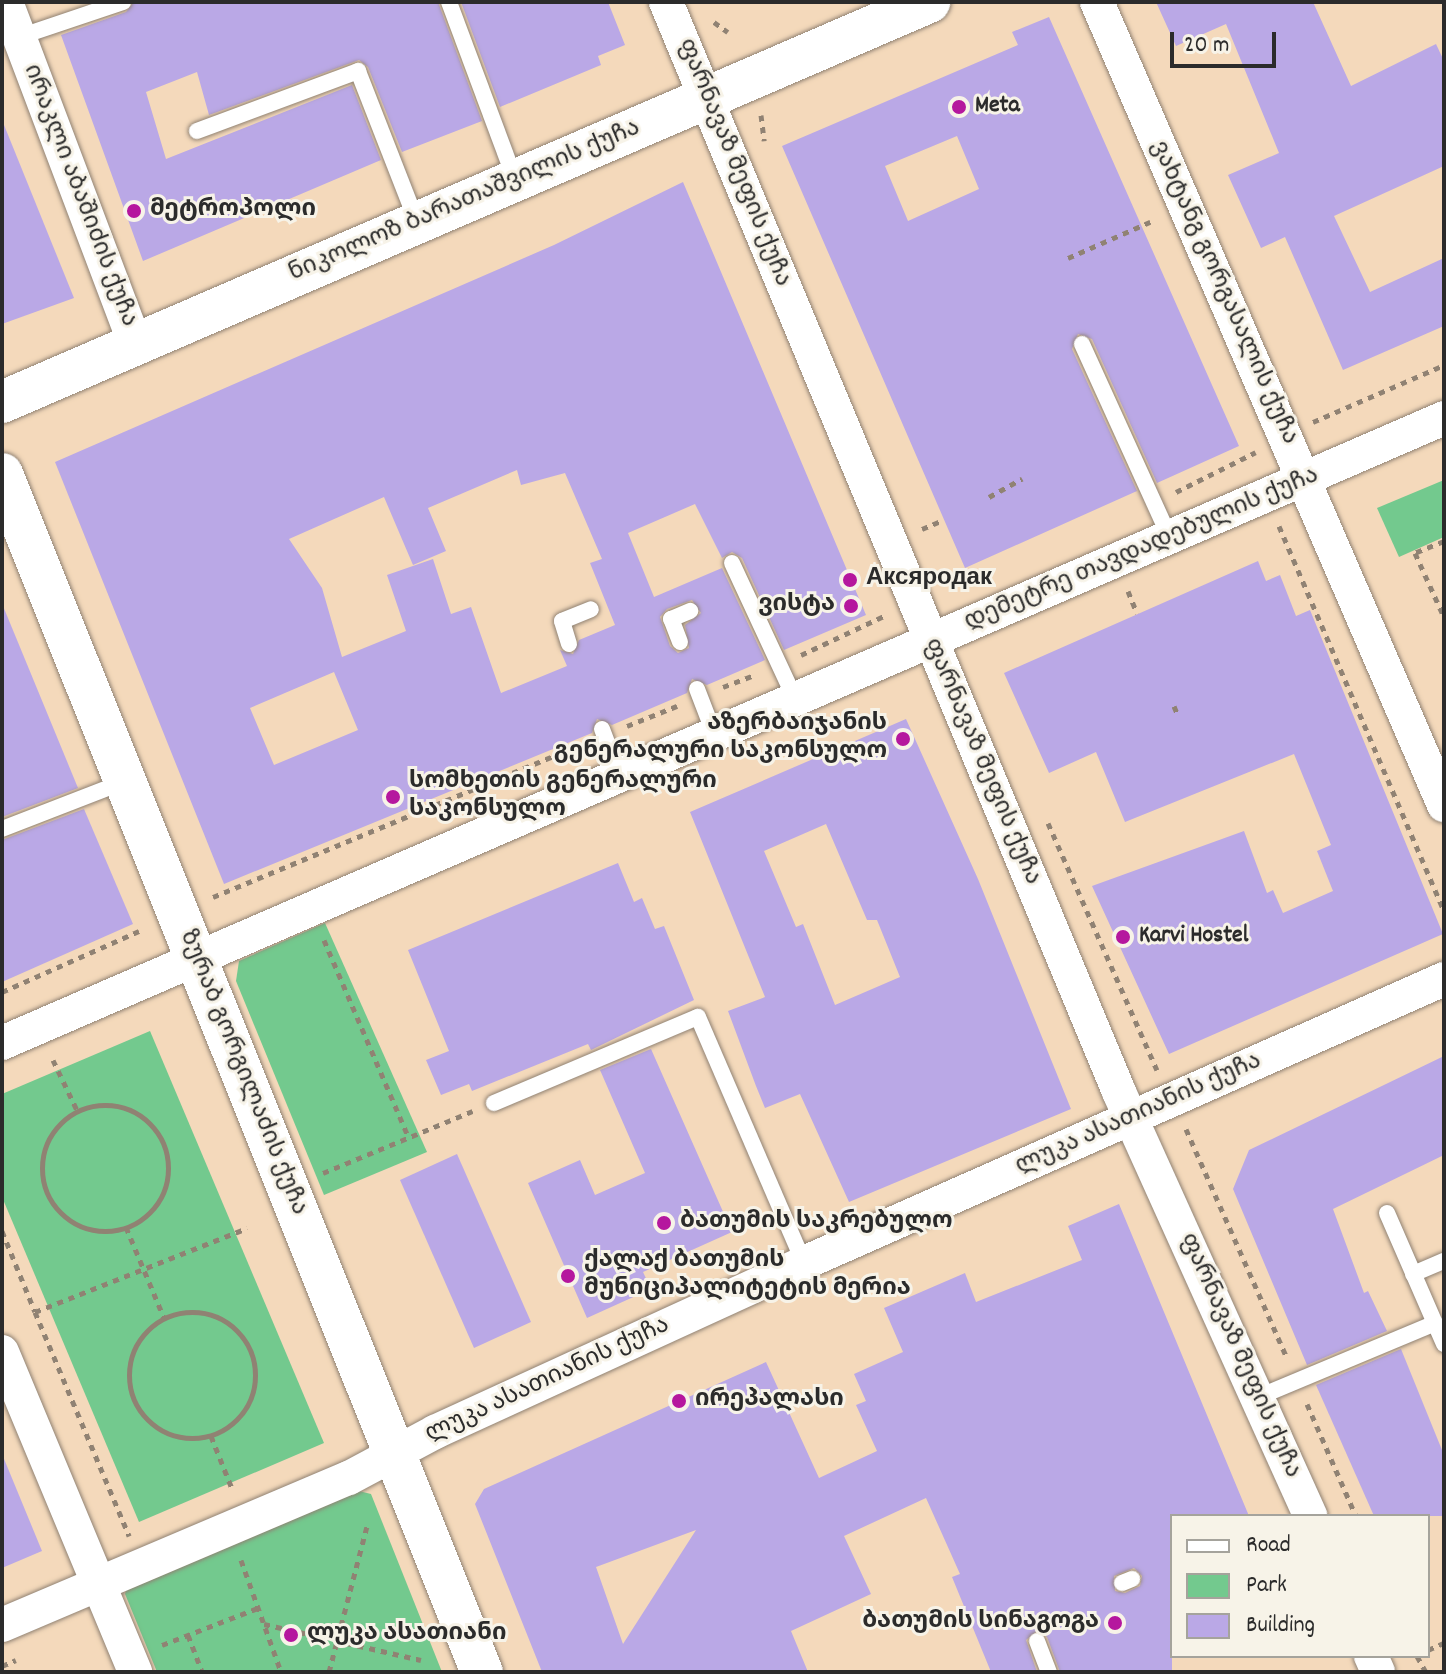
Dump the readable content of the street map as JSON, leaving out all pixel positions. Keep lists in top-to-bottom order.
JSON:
{
  "streets": {
    "street": [
      "ფარნავაზ მეფის ქუჩა",
      "ირაკლი აბაშიძის ქუჩა",
      "ნიკოლოზ ბარათაშვილის ქუჩა",
      "ვახტანგ გორგასალის ქუჩა",
      "დემეტრე თავდადებულის ქუჩა",
      "ზურაბ გორგილაძის ქუჩა",
      "ლუკა ასათიანის ქუჩა"
    ]
  },
  "crossings": [
    ["ფარნავაზ მეფის ქუჩა", "ნიკოლოზ ბარათაშვილის ქუჩა"],
    ["ფარნავაზ მეფის ქუჩა", "დემეტრე თავდადებულის ქუჩა"],
    ["ფარნავაზ მეფის ქუჩა", "ლუკა ასათიანის ქუჩა"],
    ["ირაკლი აბაშიძის ქუჩა", "ნიკოლოზ ბარათაშვილის ქუჩა"],
    ["ვახტანგ გორგასალის ქუჩა", "დემეტრე თავდადებულის ქუჩა"],
    ["დემეტრე თავდადებულის ქუჩა", "ზურაბ გორგილაძის ქუჩა"],
    ["ზურაბ გორგილაძის ქუჩა", "ლუკა ასათიანის ქუჩა"]
  ],
  "places": [
    "Meta",
    "მეტროპოლი",
    "Аксяродак",
    "ვისტა",
    "აზერბაიჯანის გენერალური საკონსულო",
    "სომხეთის გენერალური საკონსულო",
    "Karvi Hostel",
    "ბათუმის საკრებულო",
    "ქალაქ ბათუმის მუნიციპალიტეტის მერია",
    "ირეპალასი",
    "ბათუმის სინაგოგა",
    "ლუკა ასათიანი"
  ],
  "legend": ["Road", "Park", "Building"],
  "scale_bar": "20 m"
}
